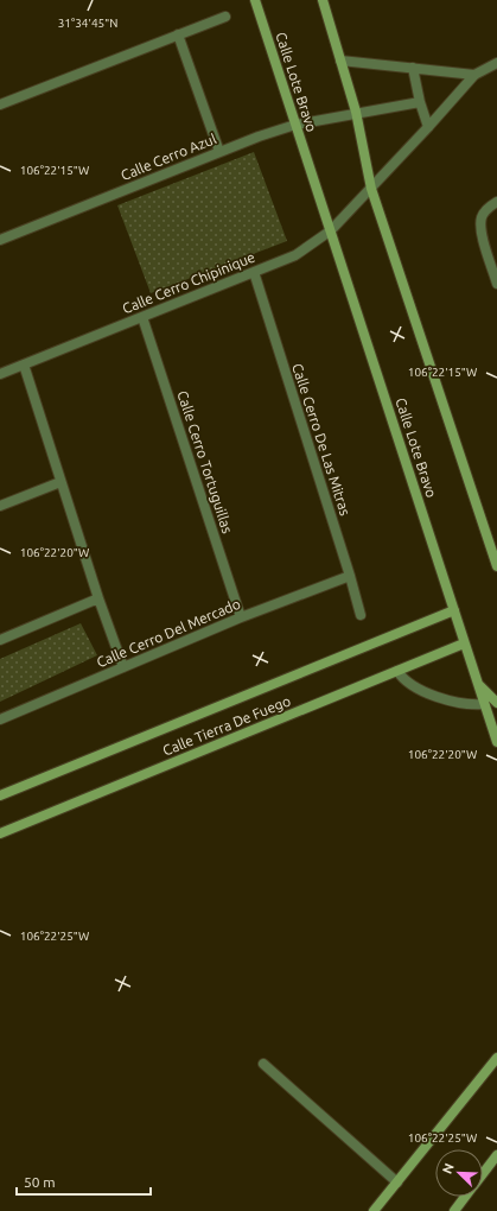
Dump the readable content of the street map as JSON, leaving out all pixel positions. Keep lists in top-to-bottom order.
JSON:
{
  "streets": {
    "main road": ["Calle Lote Bravo", "Calle Tierra De Fuego"],
    "street": [
      "Calle Cerro Azul",
      "Calle Cerro Chipinique",
      "Calle Cerro De Las Mitras",
      "Calle Cerro Tortuguillas",
      "Calle Cerro Del Mercado"
    ]
  },
  "crossings": [
    ["Calle Lote Bravo", "Calle Cerro Azul"],
    ["Calle Lote Bravo", "Calle Cerro Chipinique"],
    ["Calle Lote Bravo", "Calle Tierra De Fuego"],
    ["Calle Cerro Chipinique", "Calle Cerro De Las Mitras"],
    ["Calle Cerro Chipinique", "Calle Cerro Tortuguillas"],
    ["Calle Cerro De Las Mitras", "Calle Cerro Del Mercado"],
    ["Calle Cerro Tortuguillas", "Calle Cerro Del Mercado"]
  ],
  "scale_bar": "50 m",
  "north": "top left",
  "coordinates": [
    "31°34'45\"N",
    "106°22'15\"W",
    "106°22'20\"W",
    "106°22'25\"W"
  ]
}
